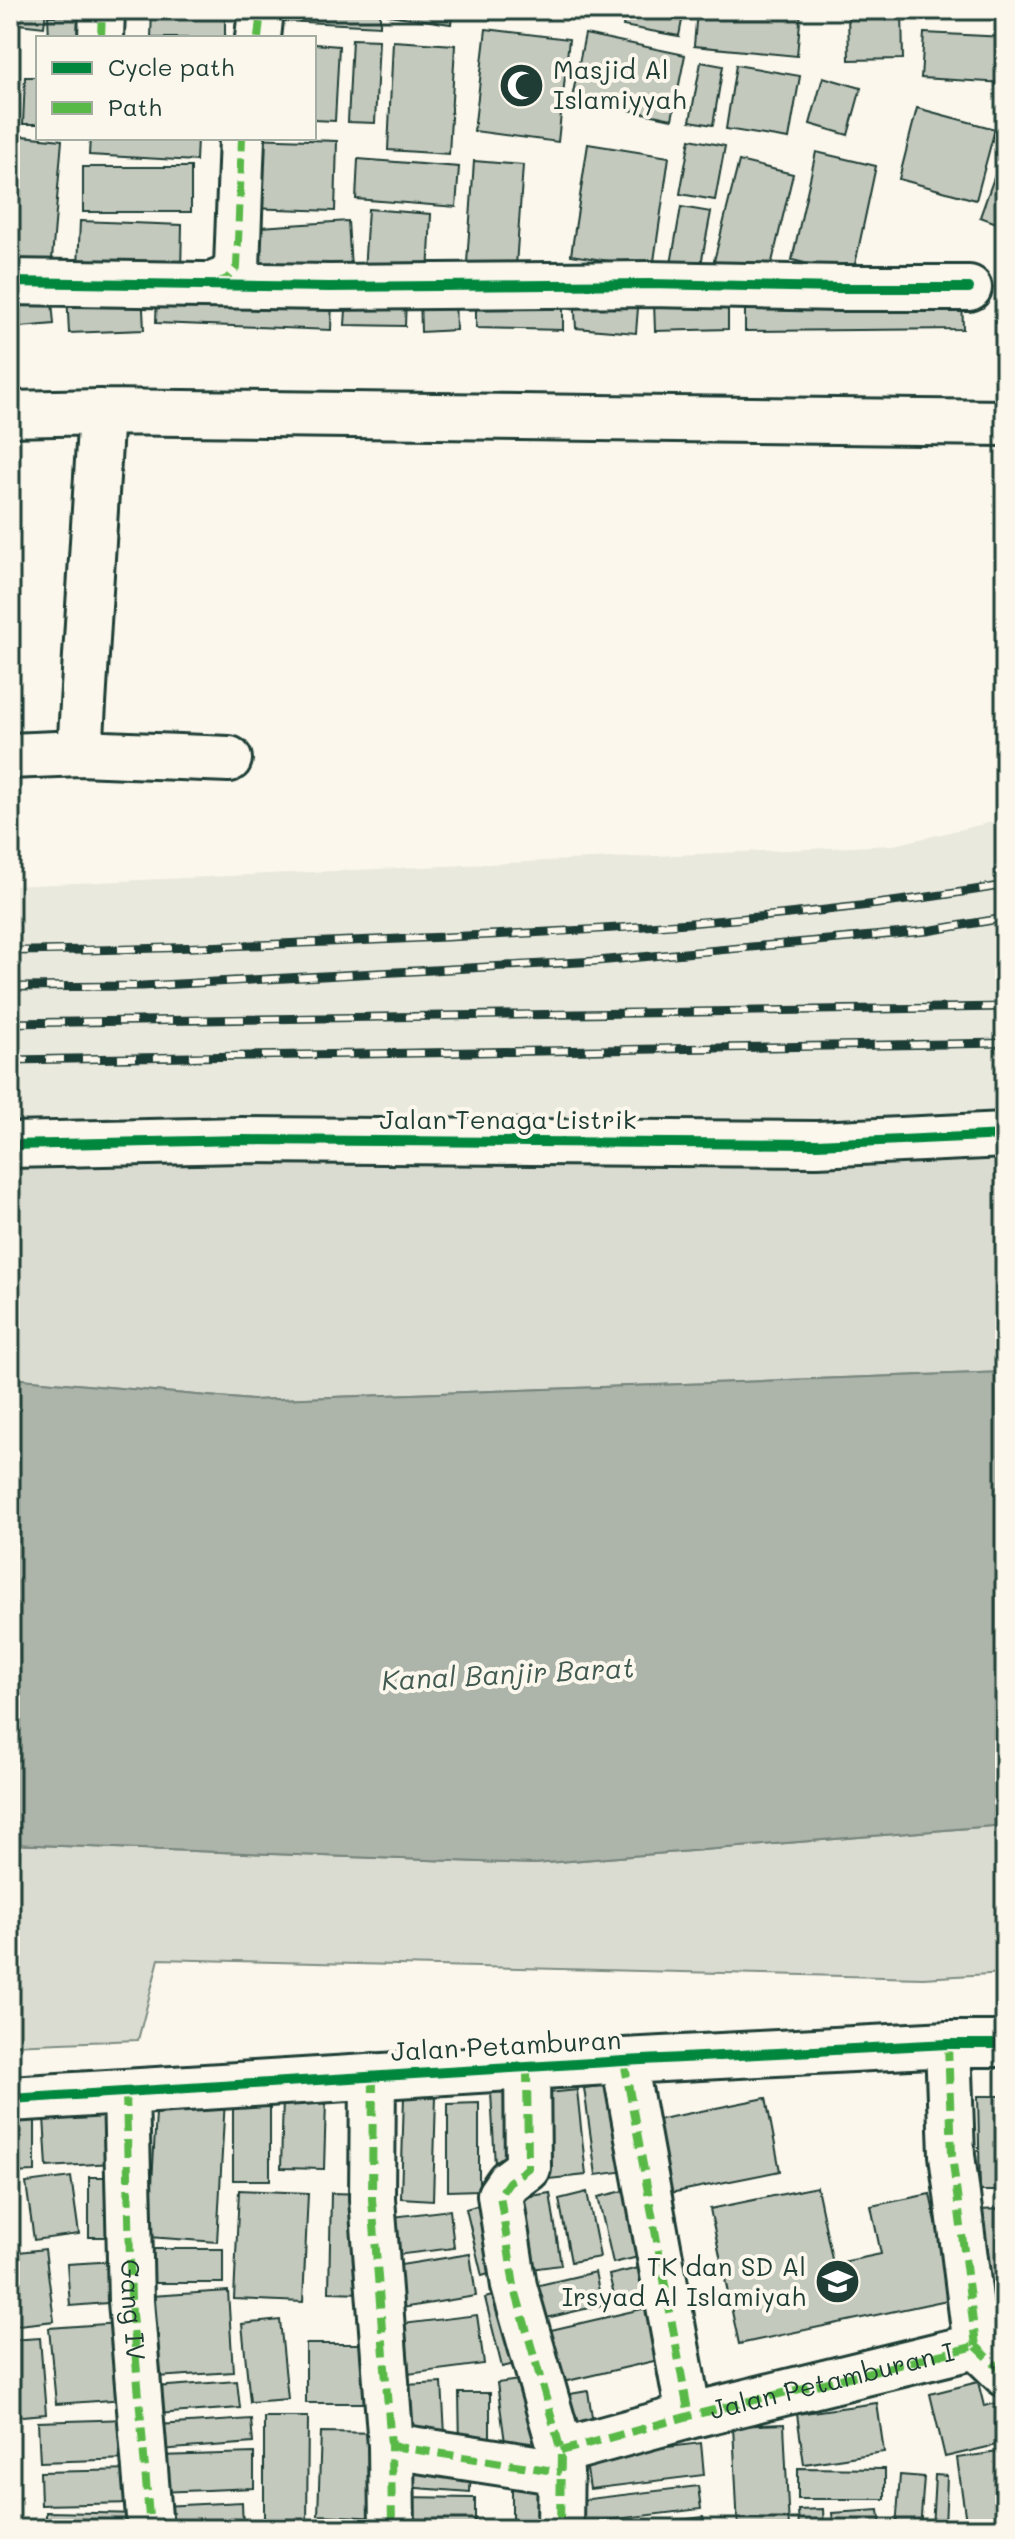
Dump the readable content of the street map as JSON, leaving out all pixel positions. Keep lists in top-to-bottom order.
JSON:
{
  "streets": {
    "street": [
      "Jalan Tenaga Listrik",
      "Jalan Petamburan",
      "Gang IV",
      "Jalan Petamburan I"
    ]
  },
  "crossings": [
    ["Jalan Petamburan", "Gang IV"],
    ["Jalan Petamburan", "Jalan Petamburan I"]
  ],
  "water": ["Kanal Banjir Barat"],
  "places": {
    "mosque": ["Masjid Al Islamiyyah"],
    "school or university": ["TK dan SD Al Irsyad Al Islamiyah"]
  },
  "legend": ["Cycle path", "Path"]
}
